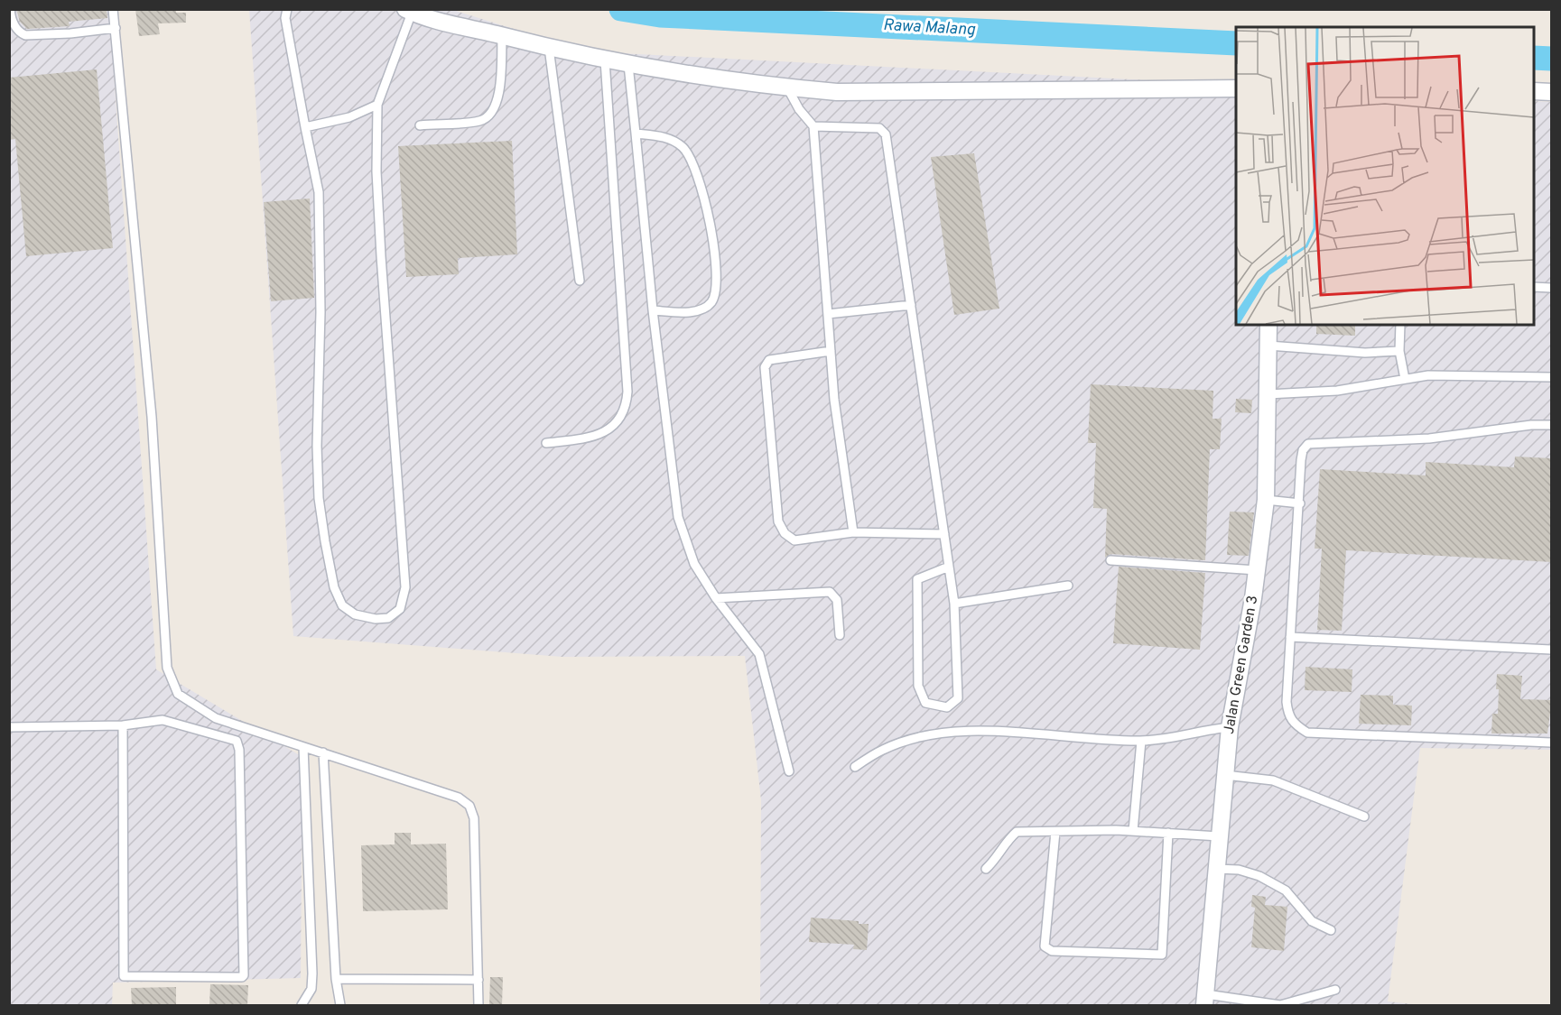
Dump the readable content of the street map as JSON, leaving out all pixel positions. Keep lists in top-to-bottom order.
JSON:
{
  "streets": {
    "street": ["Jalan Green Garden 3"]
  },
  "water": ["Rawa Malang"]
}
